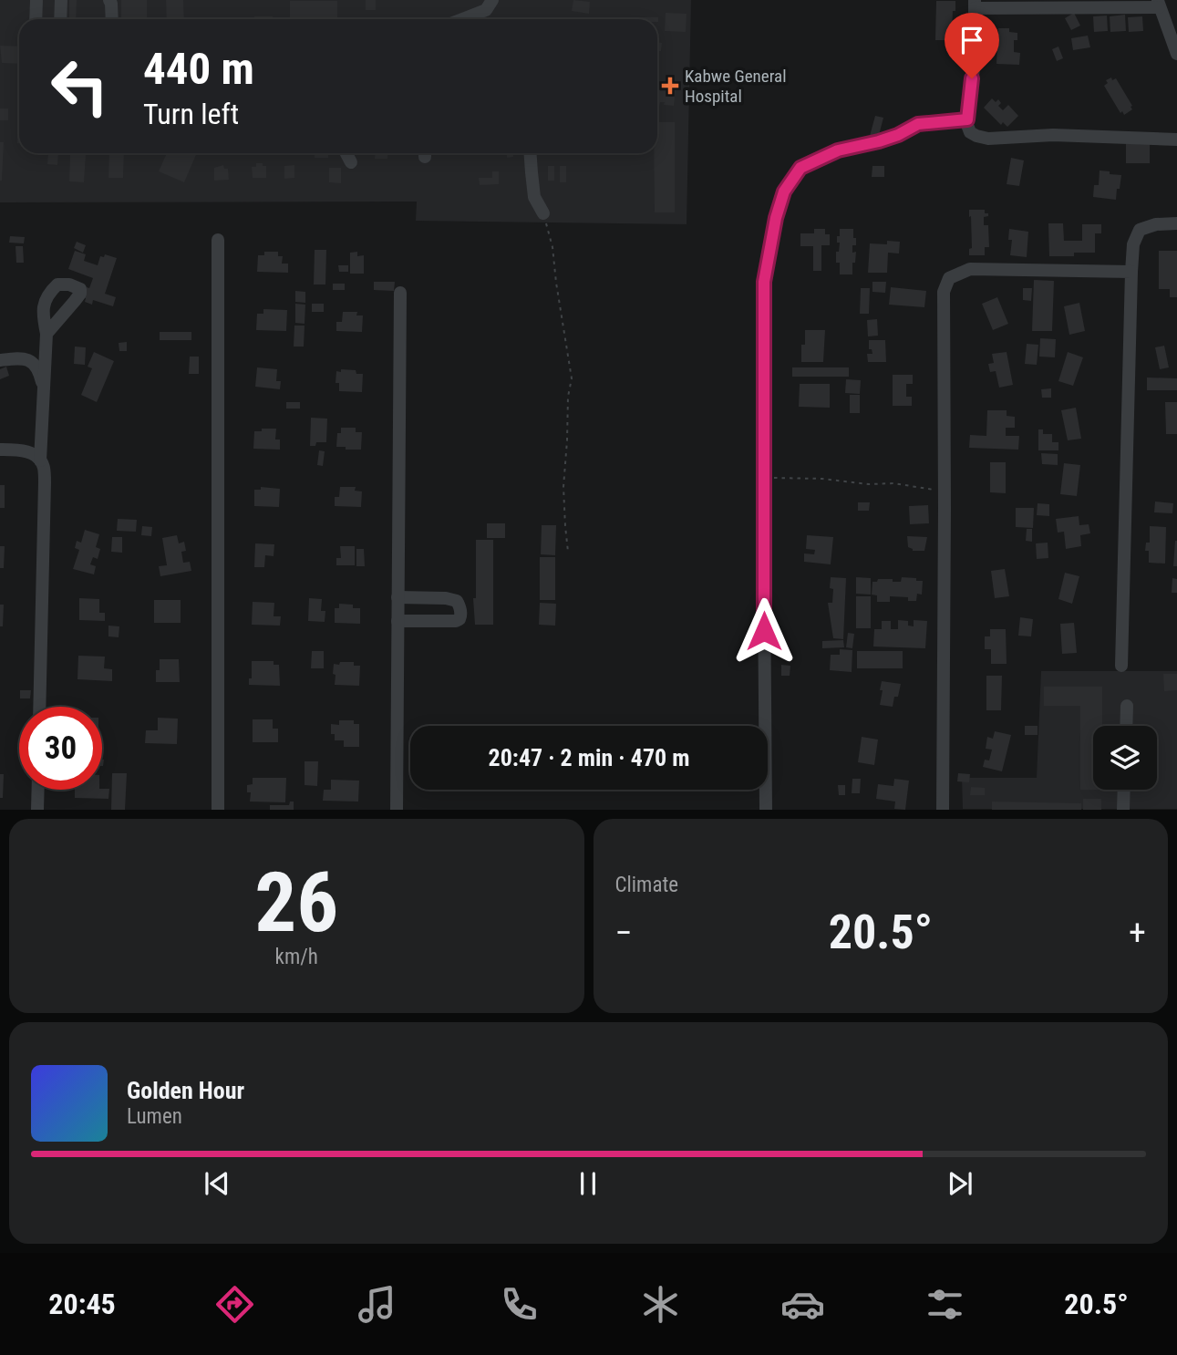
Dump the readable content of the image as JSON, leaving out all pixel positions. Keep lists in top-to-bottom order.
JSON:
{
  "places": {
    "health": ["Kabwe General Hospital"]
  },
  "page": {
    "turn": ["440 m", "Turn left"],
    "limit": "30",
    "trip": "20:47 · 2 min · 470 m",
    "tile": [
      ["26", "km/h"],
      "Climate"
    ],
    "heat": ["−", "20.5°", "+"],
    "song": ["Golden Hour", "Lumen"],
    "tabs": ["20:45", "20.5°"]
  }
}
